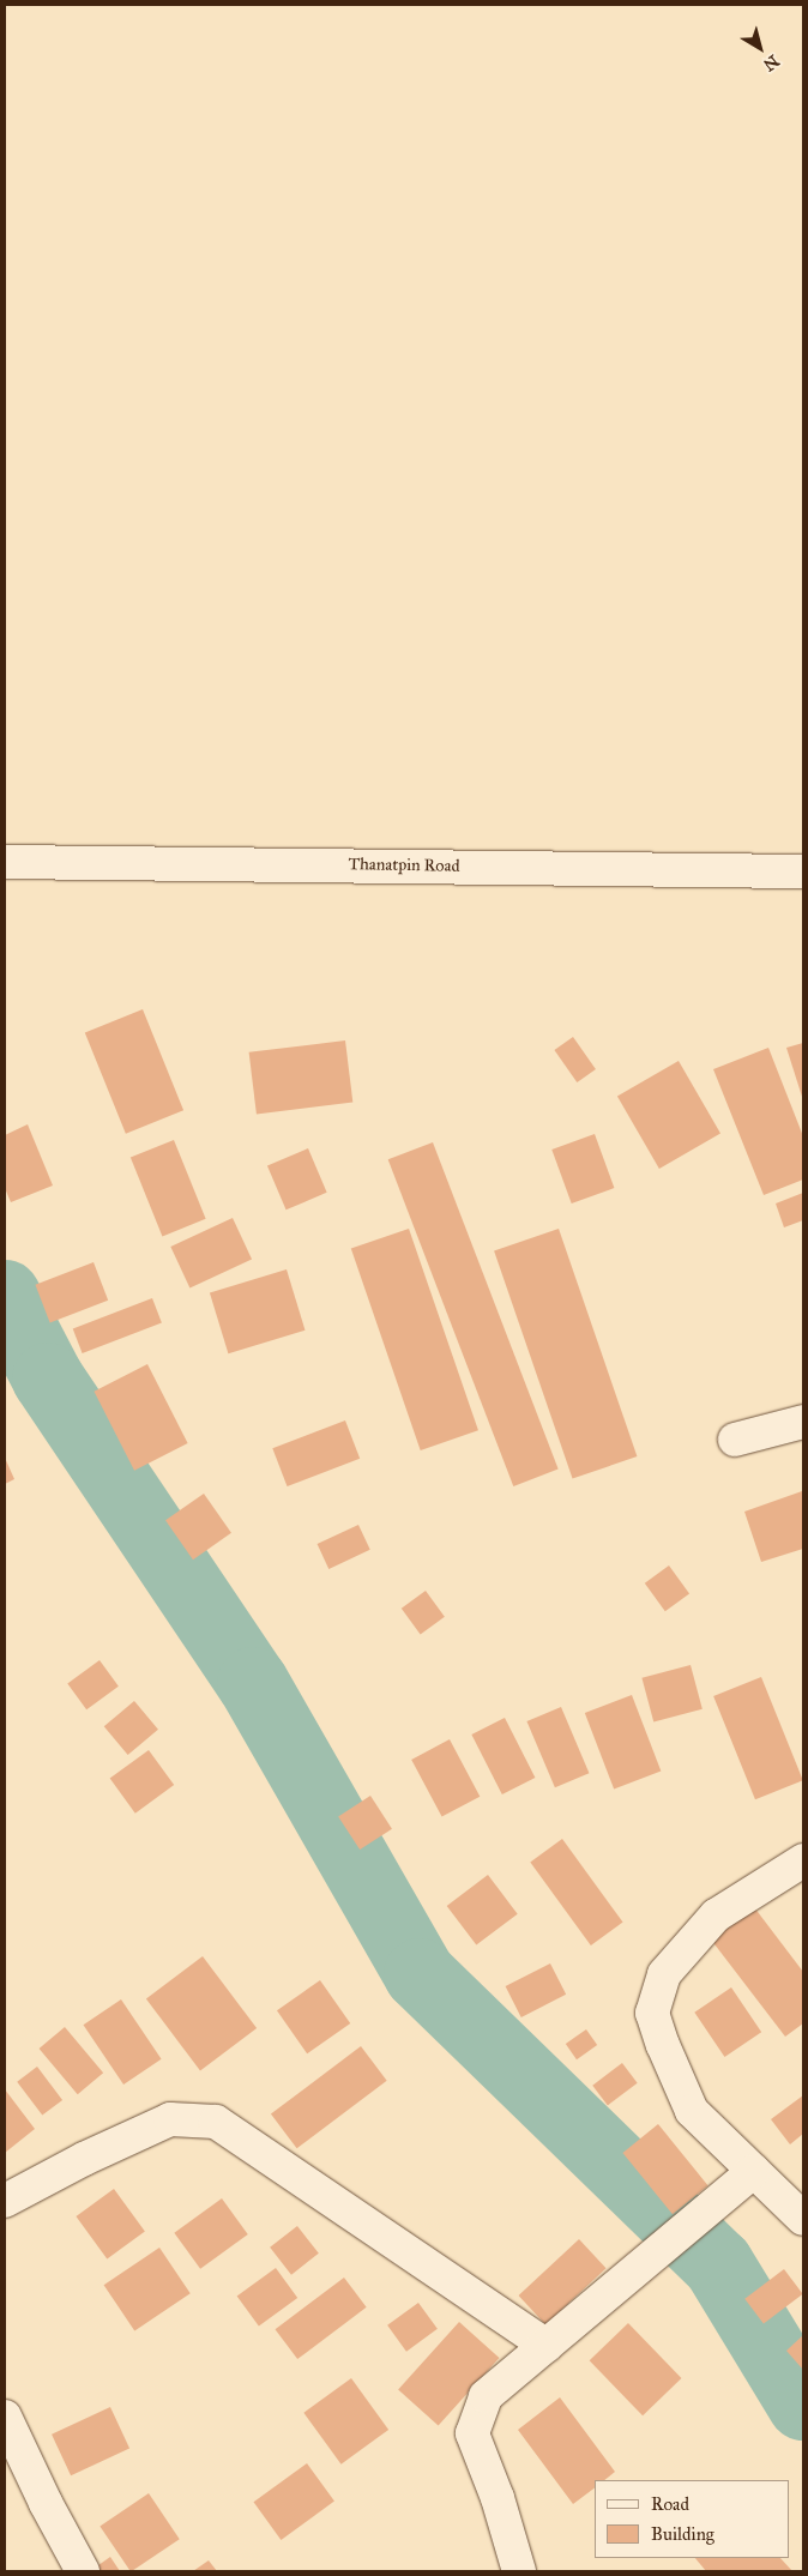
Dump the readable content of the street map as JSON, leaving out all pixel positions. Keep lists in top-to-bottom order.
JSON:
{
  "streets": {
    "street": ["Thanatpin Road"]
  },
  "legend": ["Road", "Building"],
  "north": "bottom right"
}
